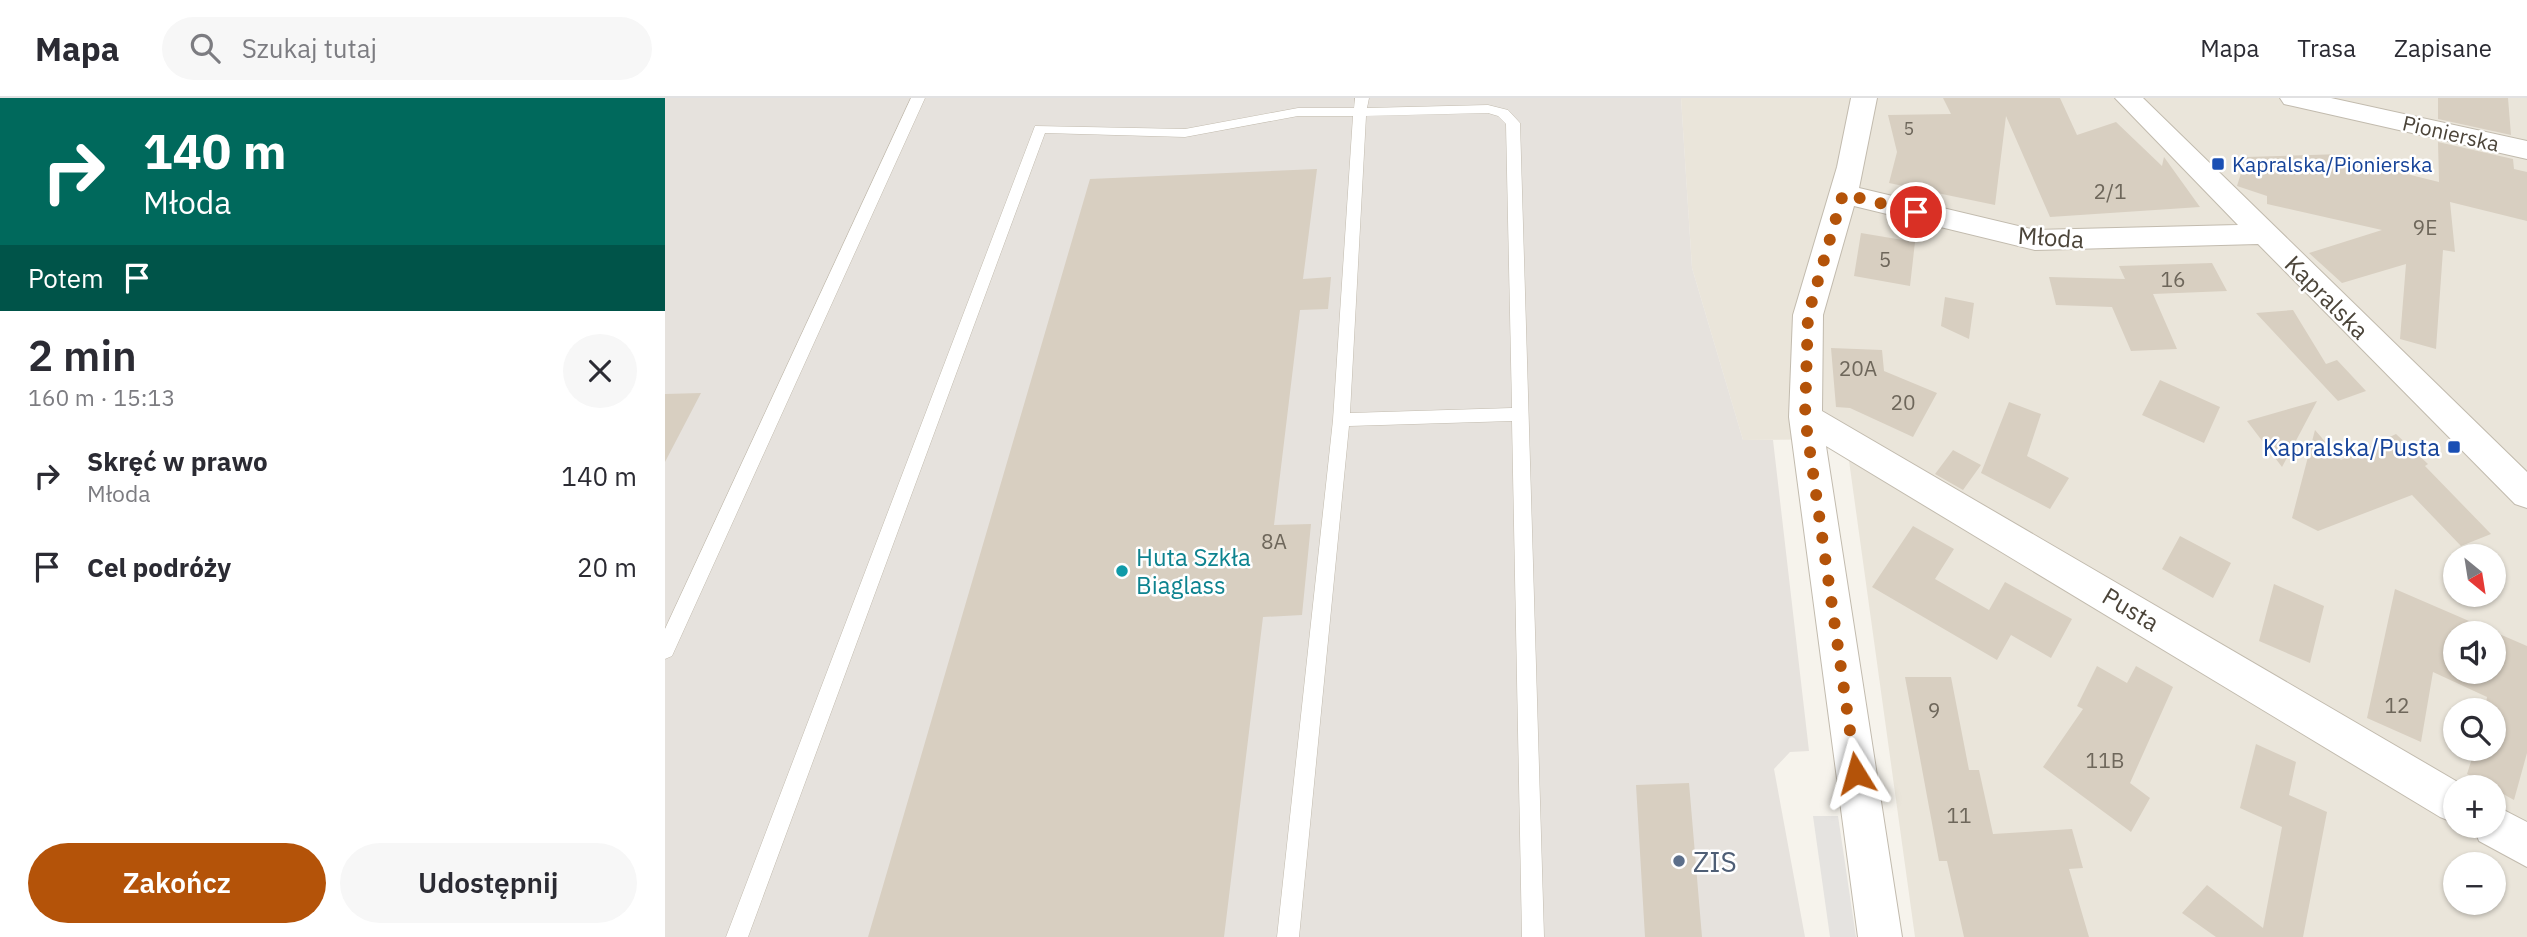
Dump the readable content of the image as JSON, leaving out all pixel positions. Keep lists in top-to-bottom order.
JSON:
{
  "streets": {
    "street": [
      "Pionierska",
      "Młoda",
      "Kapralska",
      "Pusta"
    ]
  },
  "crossings": [
    ["Młoda", "Kapralska"]
  ],
  "places": {
    "transit": ["Kapralska/Pionierska", "Kapralska/Pusta"],
    "other": ["Huta Szkła Biaglass", "ZIS"]
  },
  "house_numbers": [
    "5",
    "2/1",
    "9E",
    "5",
    "16",
    "20A",
    "20",
    "8A",
    "12",
    "9",
    "11B",
    "11"
  ],
  "north": "bottom right",
  "page": {
    "header": "Mapa",
    "search": "Szukaj tutaj",
    "nav": ["Mapa", "Trasa", "Zapisane"],
    "turn": ["140 m", "Młoda"],
    "then": "Potem",
    "heading": ["2 min", "160 m · 15:13"],
    "list": [
      {
        "name": "Skręć w prawo",
        "note": "Młoda",
        "value": "140 m"
      },
      {
        "name": "Cel podróży",
        "value": "20 m"
      }
    ],
    "map_buttons": ["+", "−"],
    "buttons": ["Zakończ", "Udostępnij"]
  }
}
